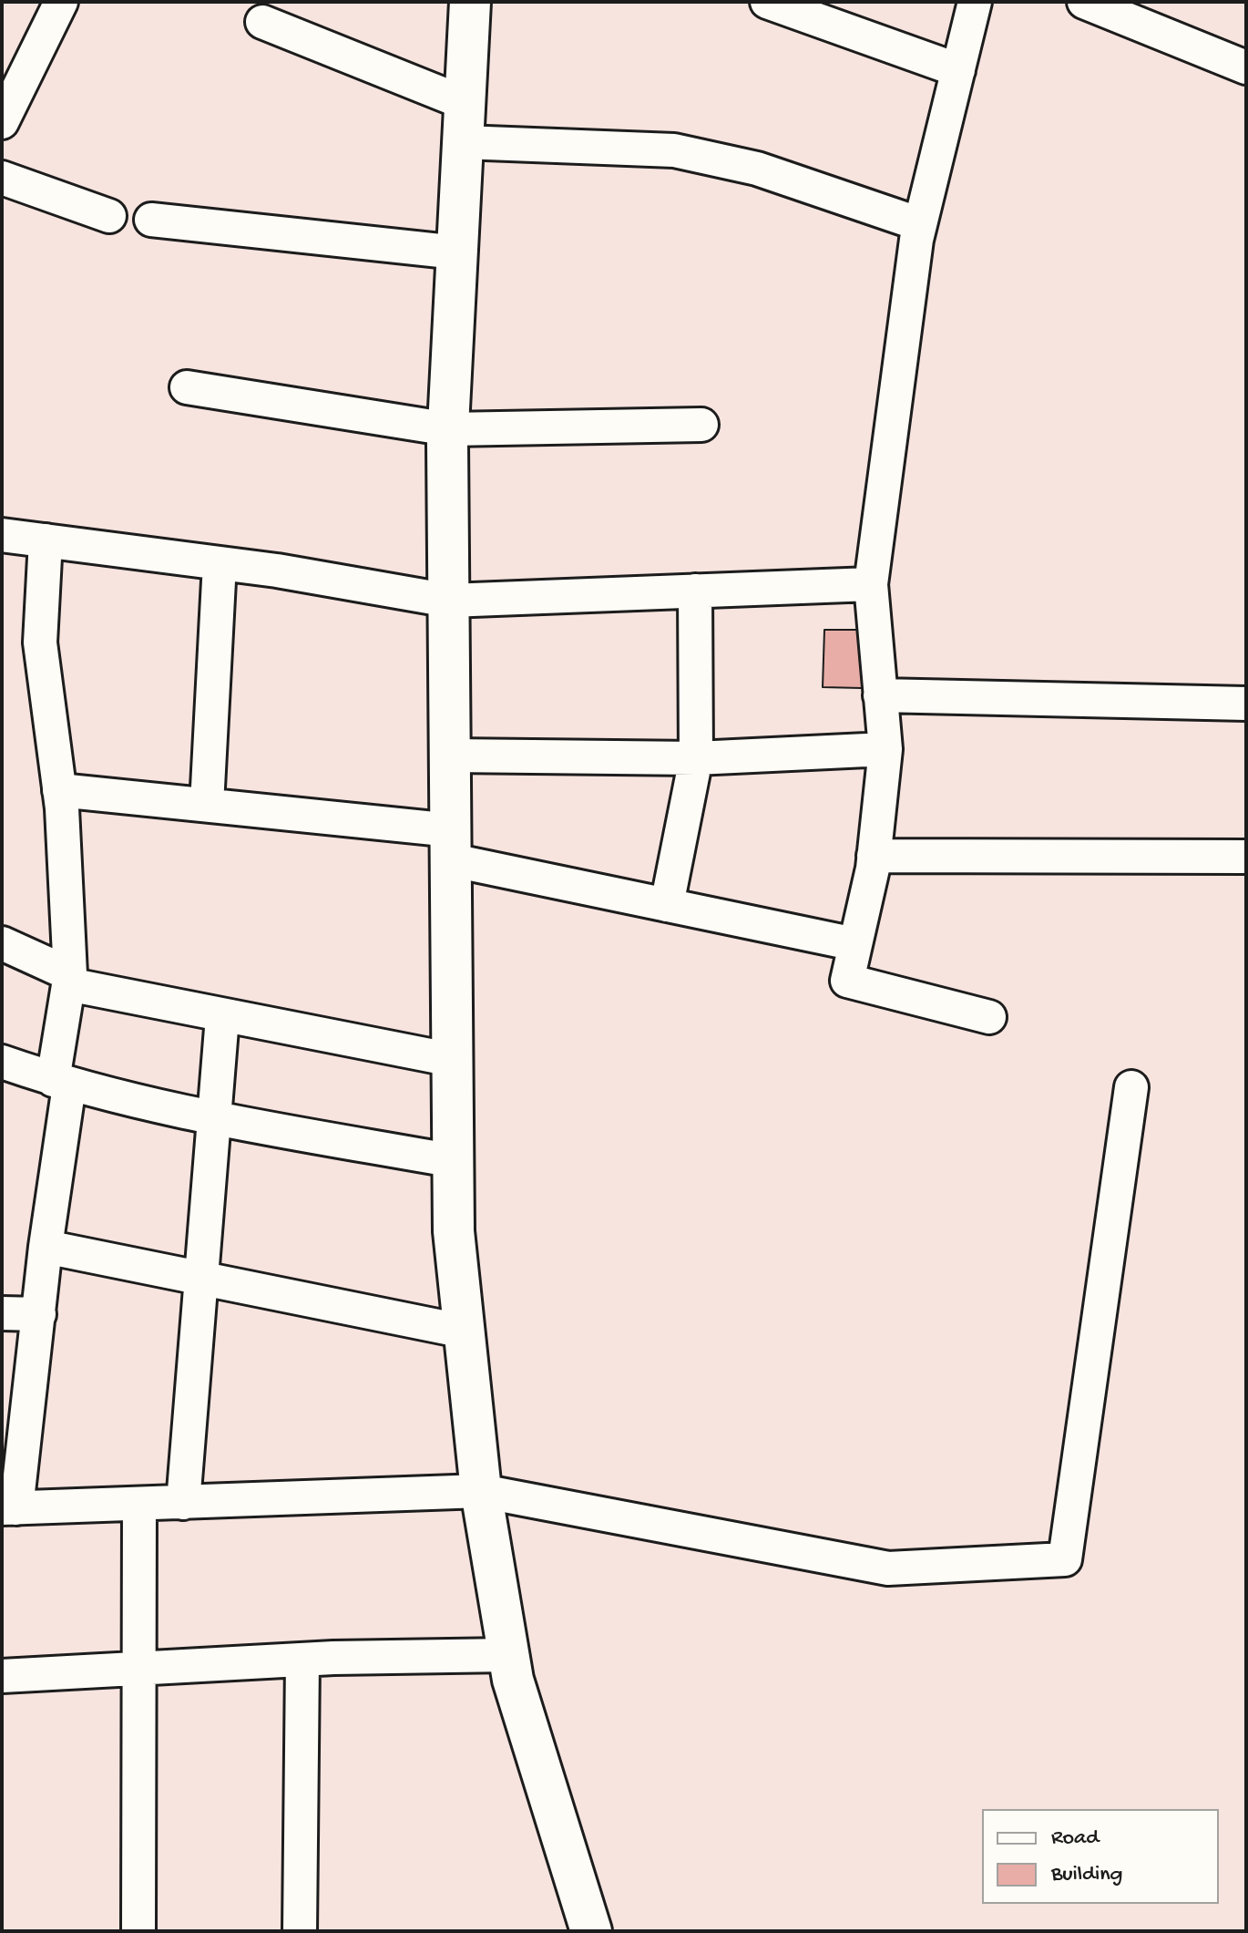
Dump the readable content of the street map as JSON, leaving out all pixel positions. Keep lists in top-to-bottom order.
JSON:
{
  "legend": ["Road", "Building"]
}
